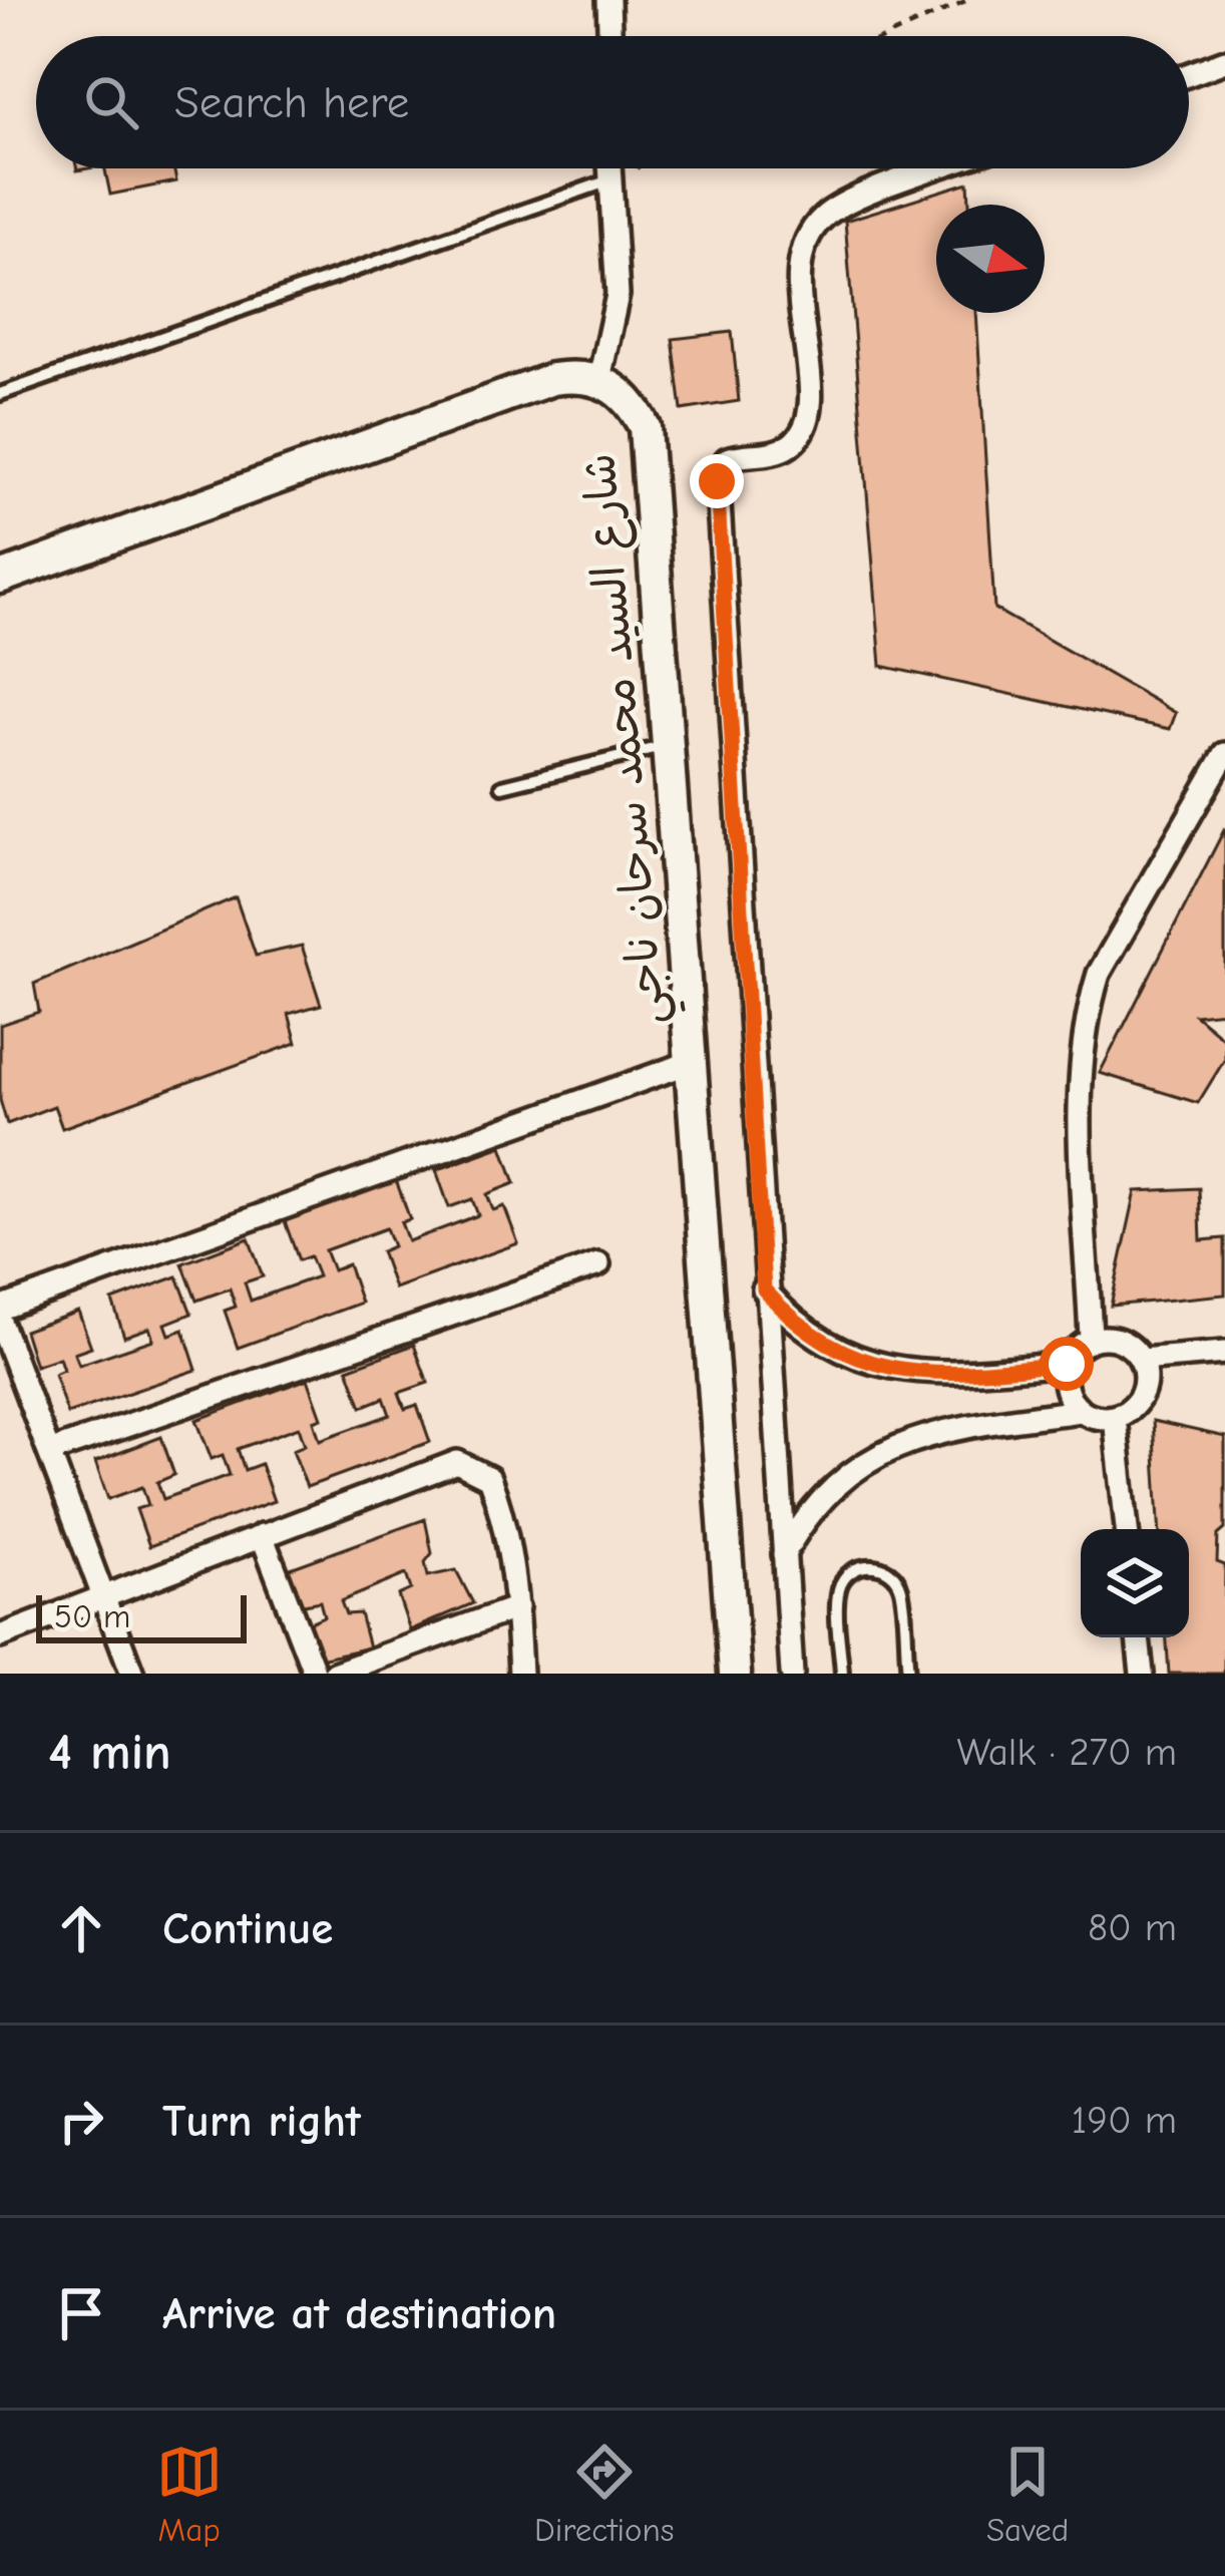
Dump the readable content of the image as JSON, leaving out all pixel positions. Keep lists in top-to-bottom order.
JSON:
{
  "streets": {
    "street": ["شارع السيد محمد سرحان ناجي"]
  },
  "scale_bar": "50 m",
  "north": "right",
  "page": {
    "search": "Search here",
    "scale": "50 m",
    "heading": ["4 min", "Walk · 270 m"],
    "list": [
      ["Continue", "80 m"],
      ["Turn right", "190 m"],
      "Arrive at destination"
    ],
    "nav": ["Map", "Directions", "Saved"]
  }
}
